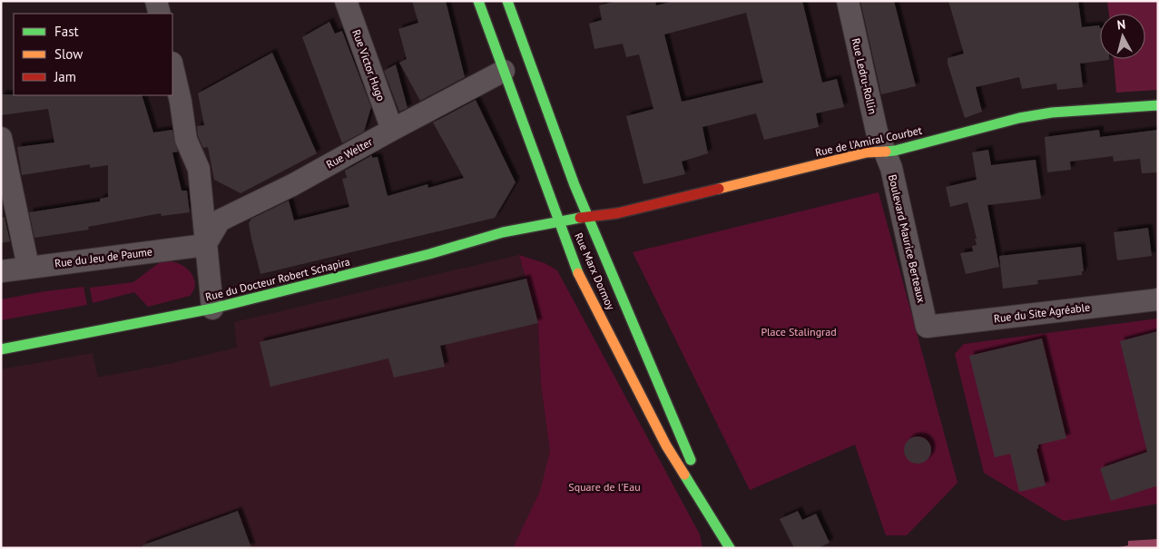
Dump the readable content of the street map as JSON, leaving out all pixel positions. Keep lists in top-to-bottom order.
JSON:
{
  "streets": {
    "street": [
      "Rue Victor Hugo",
      "Rue Ledru-Rollin",
      "Rue de l'Amiral Courbet",
      "Rue Welter",
      "Boulevard Maurice Berteaux",
      "Rue du Jeu de Paume",
      "Rue Marx Dormoy",
      "Rue du Docteur Robert Schapira",
      "Rue du Site Agréable"
    ]
  },
  "crossings": [
    ["Rue Victor Hugo", "Rue Welter"],
    ["Rue Ledru-Rollin", "Rue de l'Amiral Courbet"],
    ["Rue Ledru-Rollin", "Boulevard Maurice Berteaux"],
    ["Rue de l'Amiral Courbet", "Boulevard Maurice Berteaux"],
    ["Rue de l'Amiral Courbet", "Rue Marx Dormoy"],
    ["Rue de l'Amiral Courbet", "Rue du Docteur Robert Schapira"],
    ["Rue Welter", "Rue du Jeu de Paume"],
    ["Rue Welter", "Rue Marx Dormoy"],
    ["Boulevard Maurice Berteaux", "Rue du Site Agréable"],
    ["Rue Marx Dormoy", "Rue du Docteur Robert Schapira"]
  ],
  "parks": ["Place Stalingrad", "Square de l'Eau"],
  "legend": ["Fast", "Slow", "Jam"],
  "north": "top"
}
